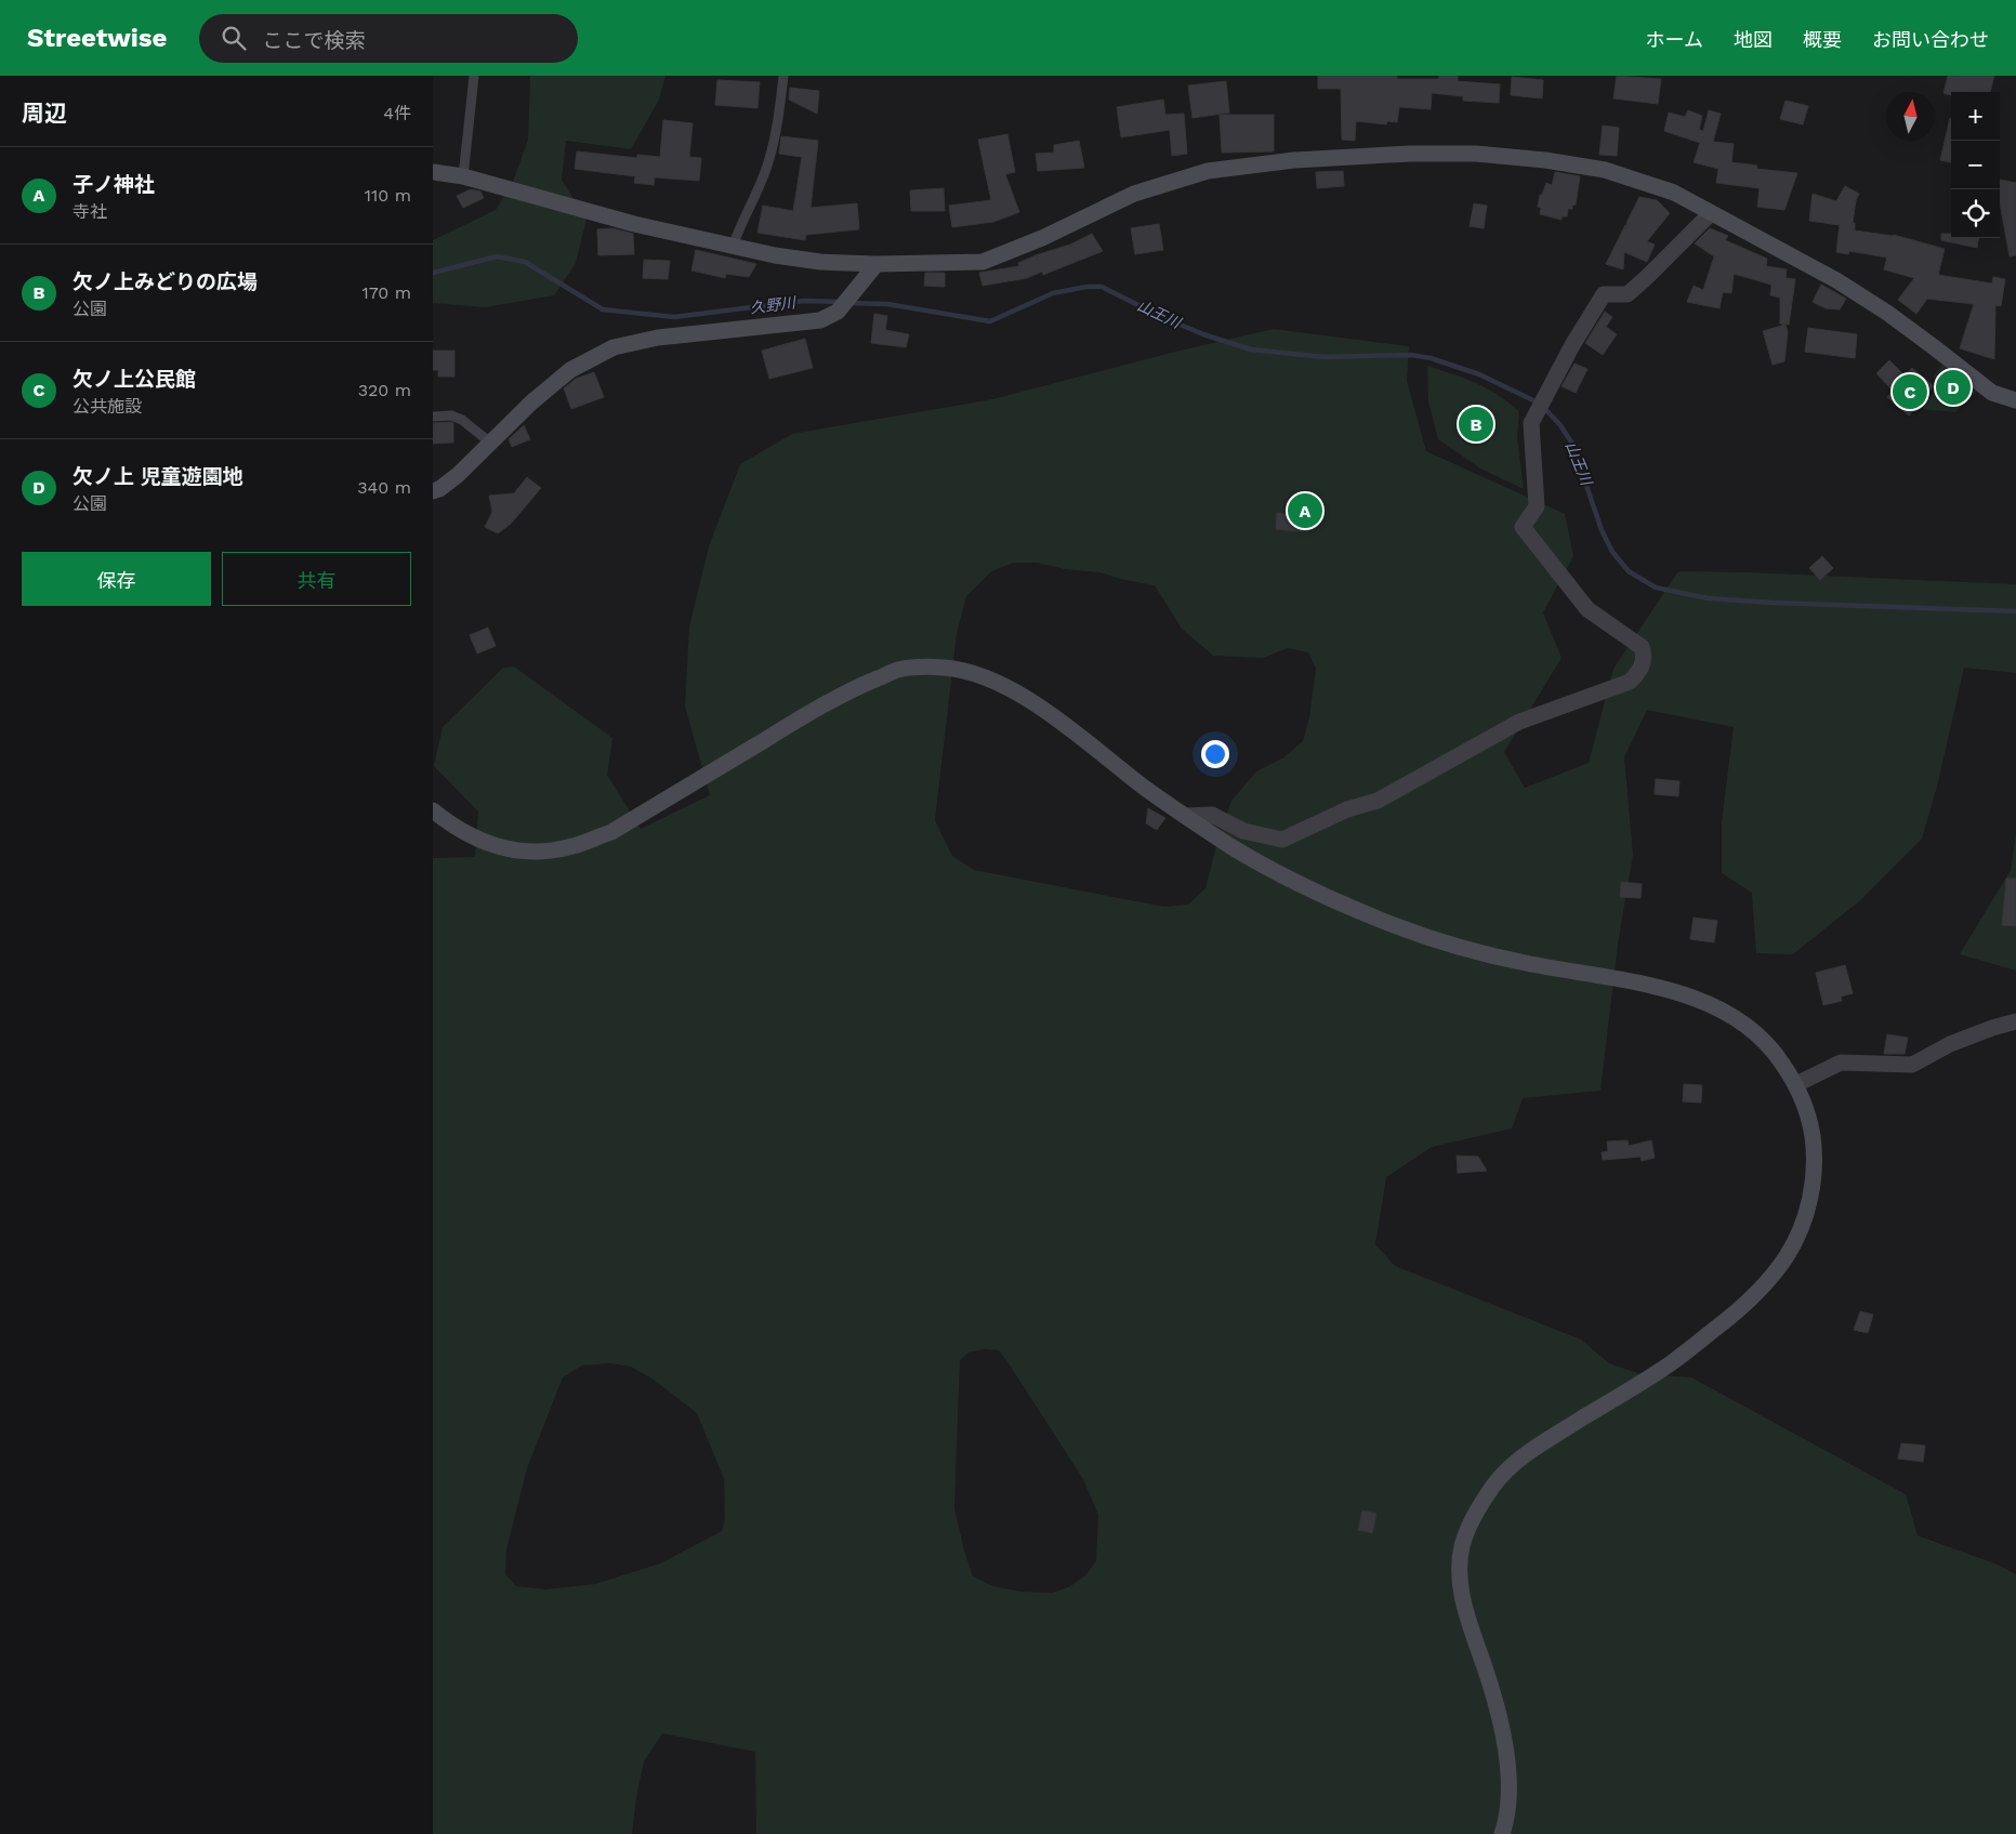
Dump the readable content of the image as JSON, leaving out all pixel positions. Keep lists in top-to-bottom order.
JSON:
{
  "water": ["久野川", "山王川"],
  "north": "top",
  "page": {
    "header": "Streetwise",
    "search": "ここで検索",
    "nav": [
      "ホーム",
      "地図",
      "概要",
      "お問い合わせ"
    ],
    "heading": ["周辺", "4件"],
    "map_buttons": ["+", "−"],
    "list": [
      {
        "mark": "A",
        "name": "子ノ神社",
        "note": "寺社",
        "value": "110 m"
      },
      {
        "mark": "B",
        "name": "欠ノ上みどりの広場",
        "note": "公園",
        "value": "170 m"
      },
      {
        "mark": "C",
        "name": "欠ノ上公民館",
        "note": "公共施設",
        "value": "320 m"
      },
      {
        "mark": "D",
        "name": "欠ノ上 児童遊園地",
        "note": "公園",
        "value": "340 m"
      }
    ],
    "pins": [
      "D",
      "C",
      "B",
      "A"
    ],
    "buttons": ["保存", "共有"]
  }
}
